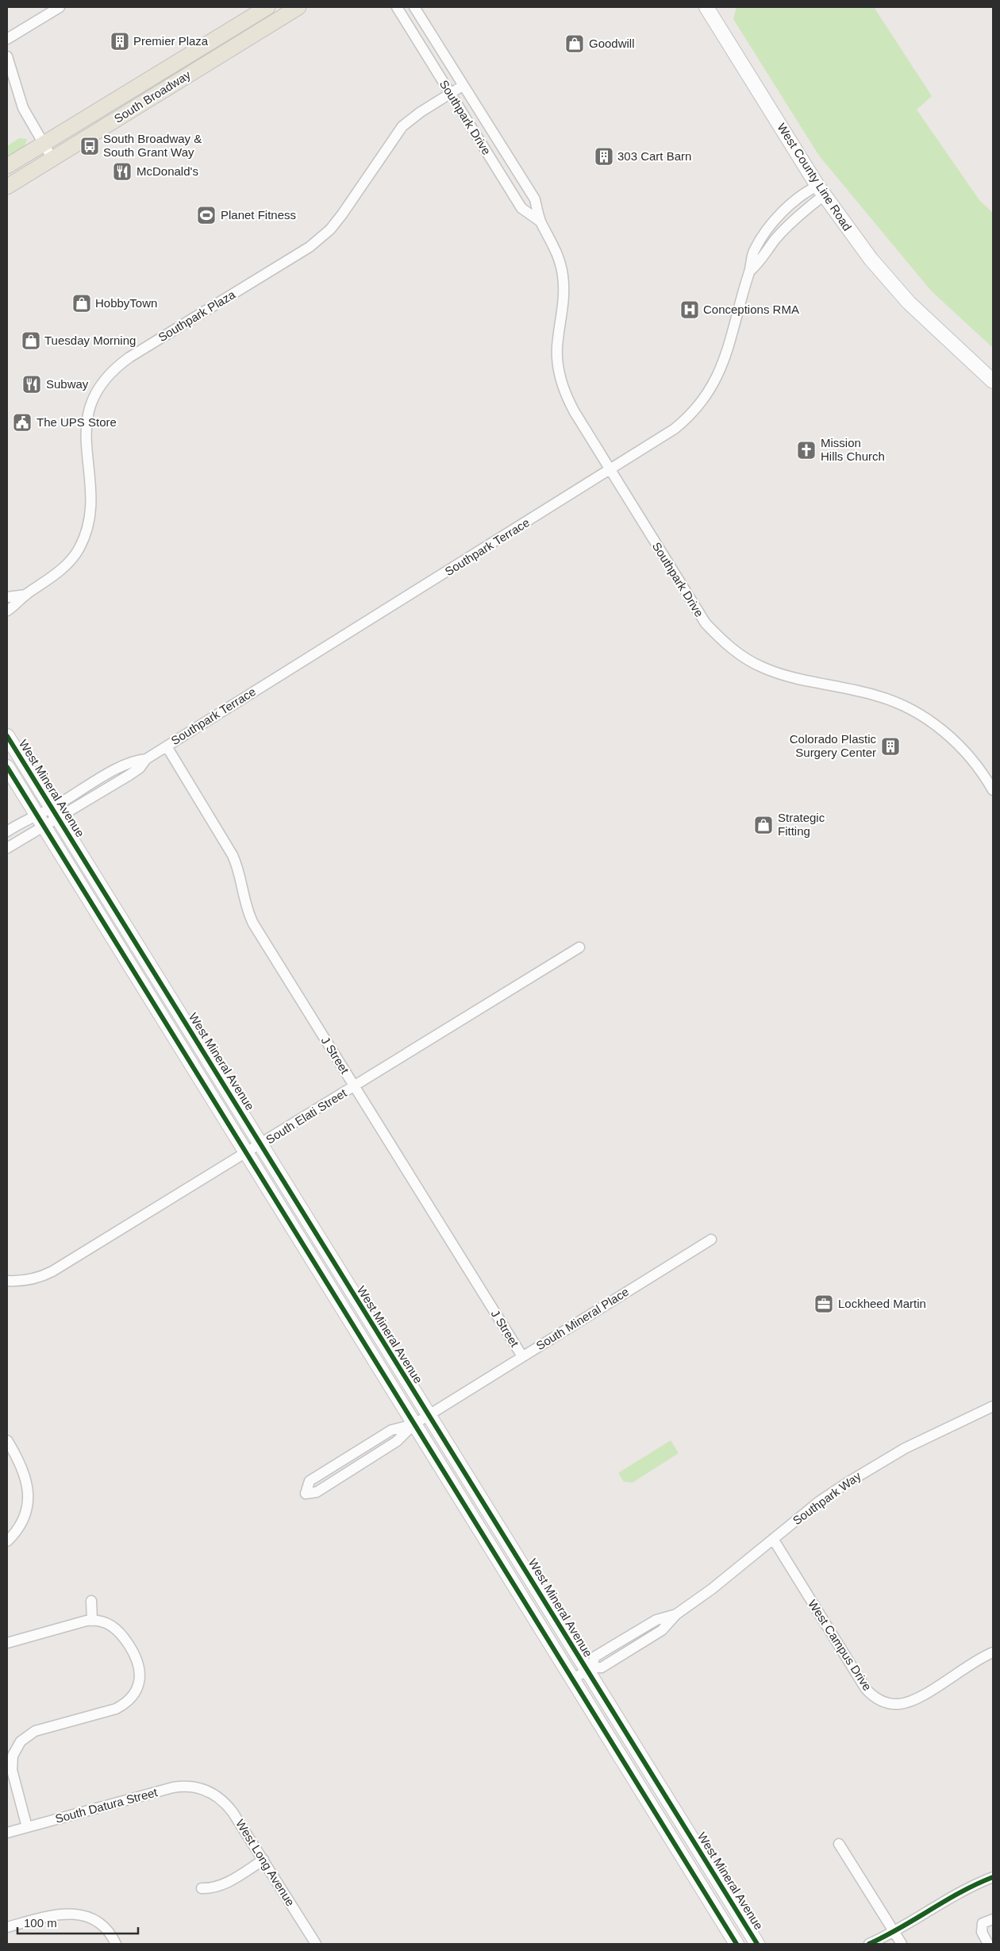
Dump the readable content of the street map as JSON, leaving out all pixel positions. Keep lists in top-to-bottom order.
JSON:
{
  "streets": {
    "main road": ["South Broadway", "West County Line Road", "West Mineral Avenue"],
    "street": [
      "Southpark Drive",
      "Southpark Plaza",
      "Southpark Terrace",
      "J Street",
      "South Elati Street",
      "South Mineral Place",
      "Southpark Way",
      "West Campus Drive",
      "South Datura Street",
      "West Long Avenue"
    ]
  },
  "crossings": [
    ["Southpark Drive", "Southpark Plaza"],
    ["Southpark Drive", "Southpark Terrace"],
    ["West County Line Road", "Southpark Terrace"],
    ["Southpark Terrace", "West Mineral Avenue"],
    ["Southpark Terrace", "J Street"],
    ["West Mineral Avenue", "South Elati Street"],
    ["West Mineral Avenue", "South Mineral Place"],
    ["West Mineral Avenue", "Southpark Way"],
    ["J Street", "South Elati Street"],
    ["J Street", "South Mineral Place"],
    ["Southpark Way", "West Campus Drive"],
    ["South Datura Street", "West Long Avenue"]
  ],
  "places": {
    "building": ["Premier Plaza", "303 Cart Barn", "Colorado Plastic Surgery Center"],
    "shop": [
      "Goodwill",
      "HobbyTown",
      "Tuesday Morning",
      "Strategic Fitting"
    ],
    "bus stop": ["South Broadway & South Grant Way"],
    "restaurant": ["McDonald's", "Subway"],
    "sports": ["Planet Fitness"],
    "hospital": ["Conceptions RMA"],
    "public building": ["The UPS Store"],
    "church": ["Mission Hills Church"],
    "office": ["Lockheed Martin"]
  },
  "scale_bar": "100 m"
}
